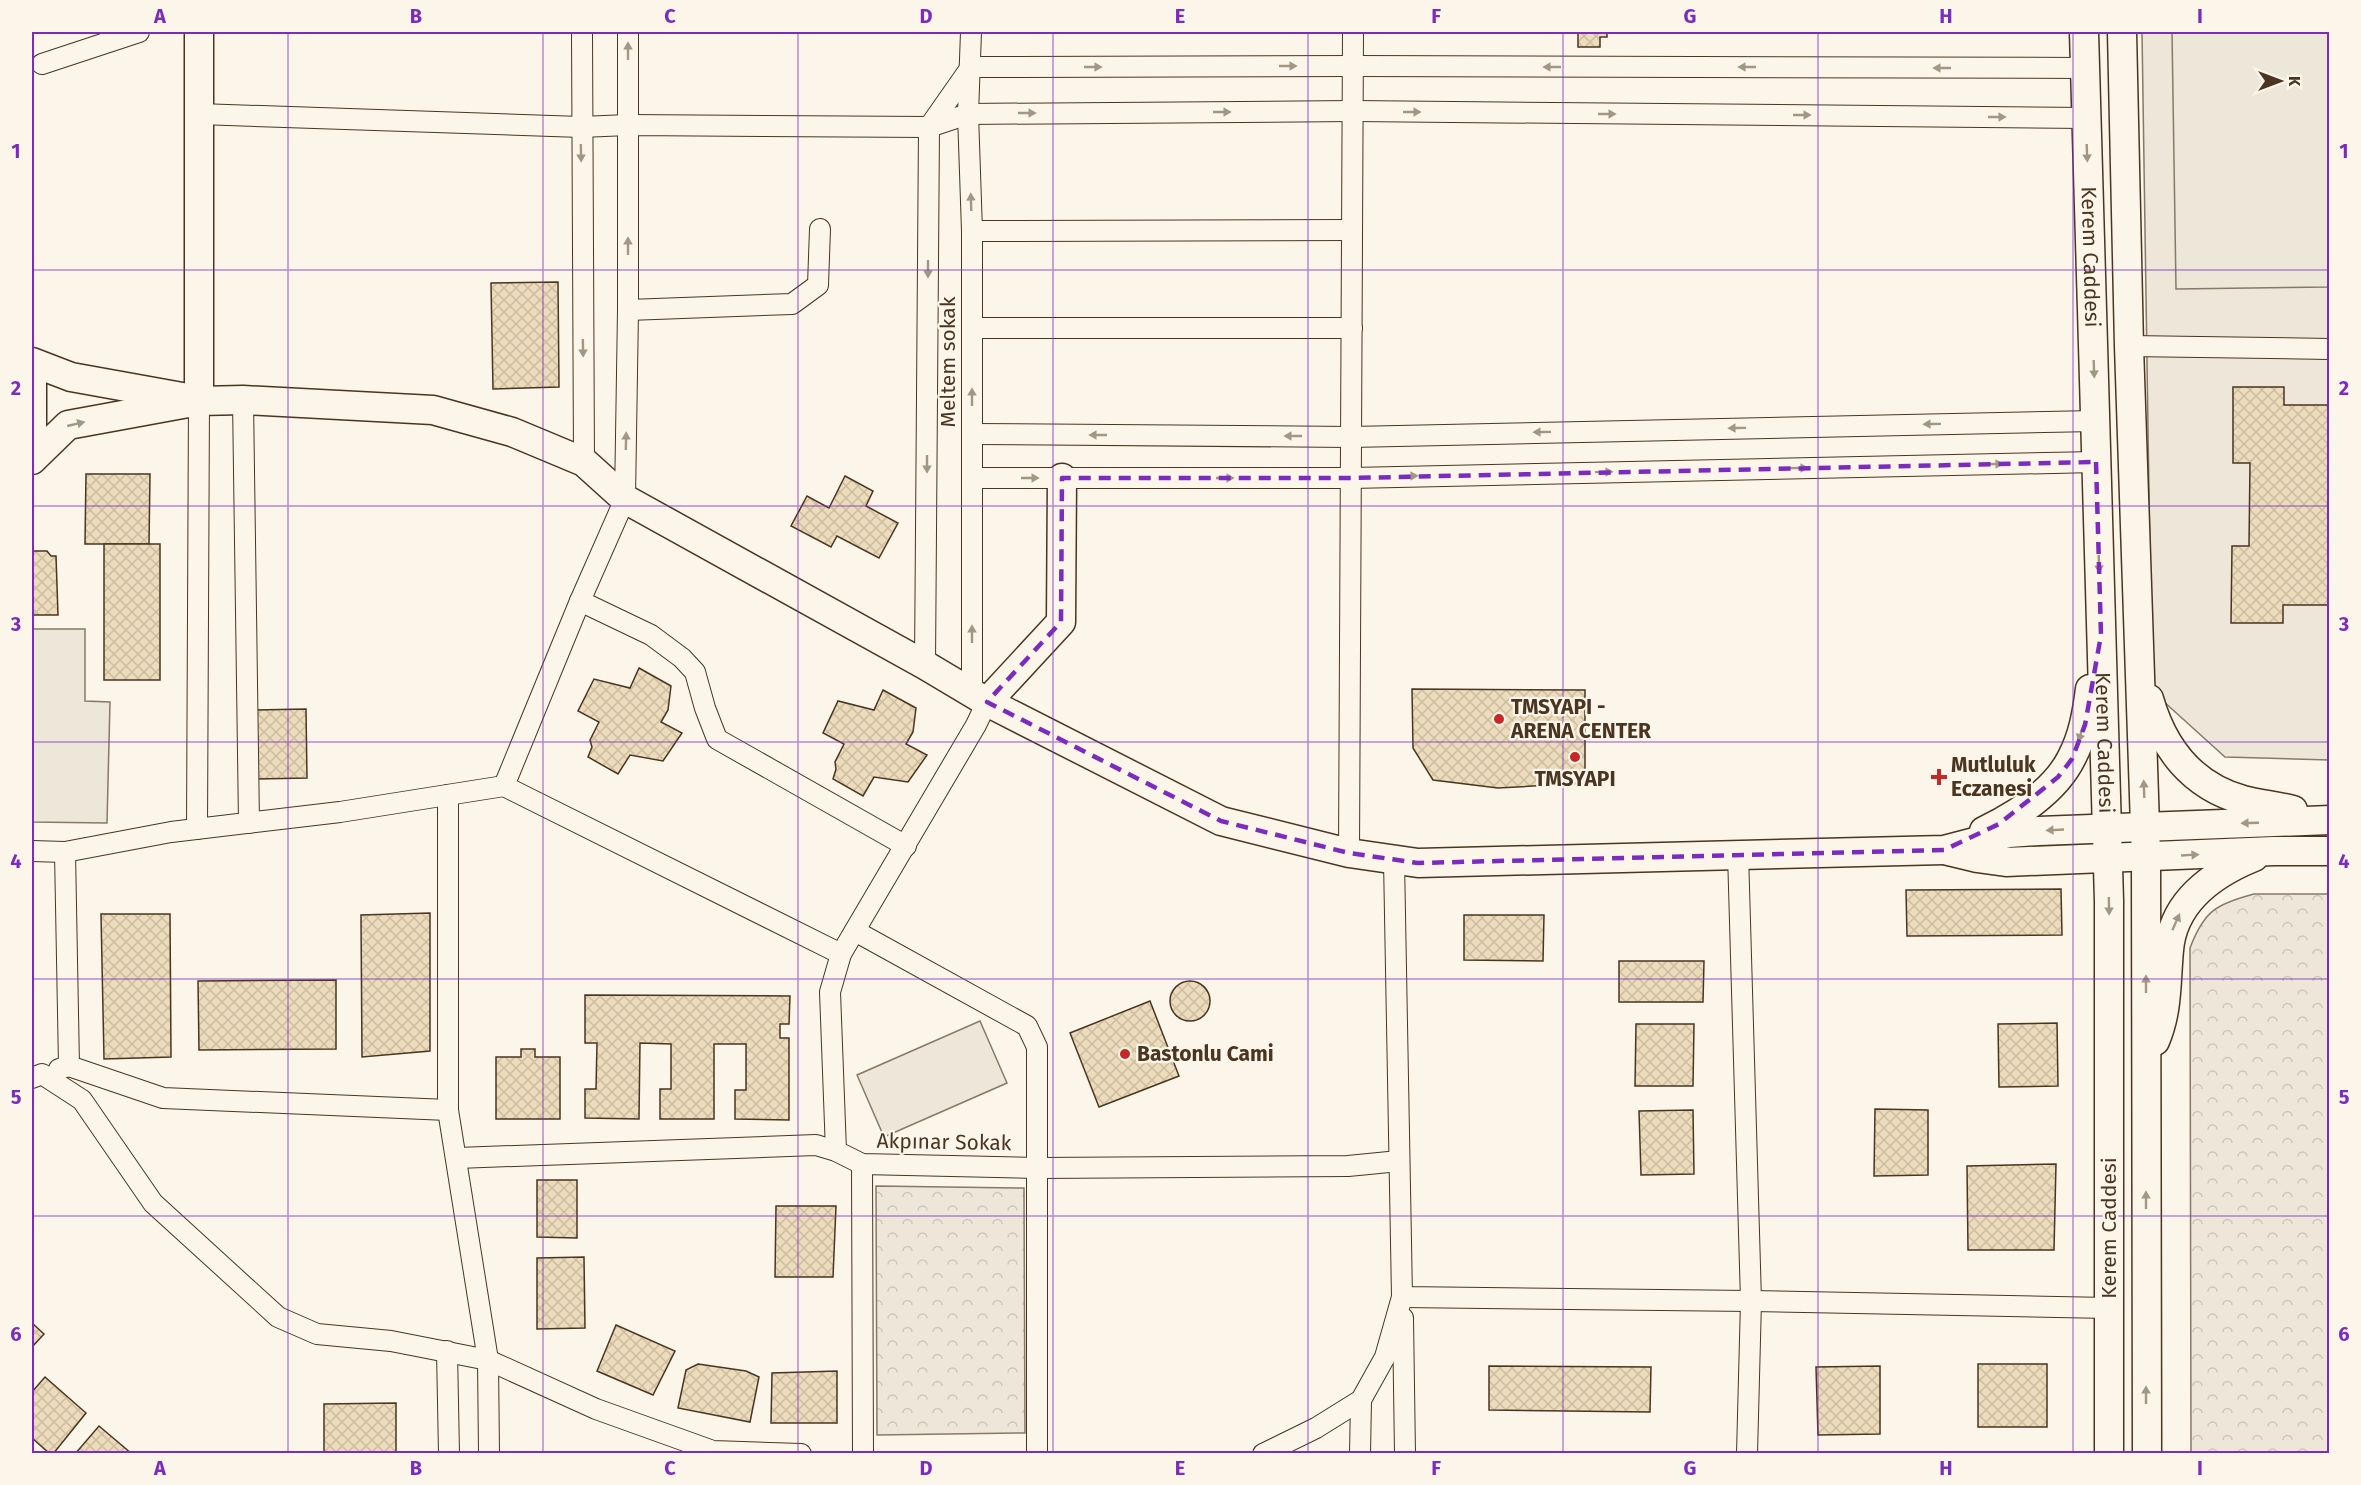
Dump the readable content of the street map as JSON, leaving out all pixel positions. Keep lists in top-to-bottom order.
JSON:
{
  "streets": {
    "street": ["Kerem Caddesi", "Meltem sokak", "Akpınar Sokak"]
  },
  "places": {
    "other": ["TMSYAPI - ARENA CENTER", "TMSYAPI", "Bastonlu Cami"],
    "health": ["Mutluluk Eczanesi"]
  },
  "north": "right",
  "grid": {
    "columns": [
      "A",
      "B",
      "C",
      "D",
      "E",
      "F",
      "G",
      "H",
      "I"
    ],
    "rows": [
      "1",
      "2",
      "3",
      "4",
      "5",
      "6"
    ]
  }
}
